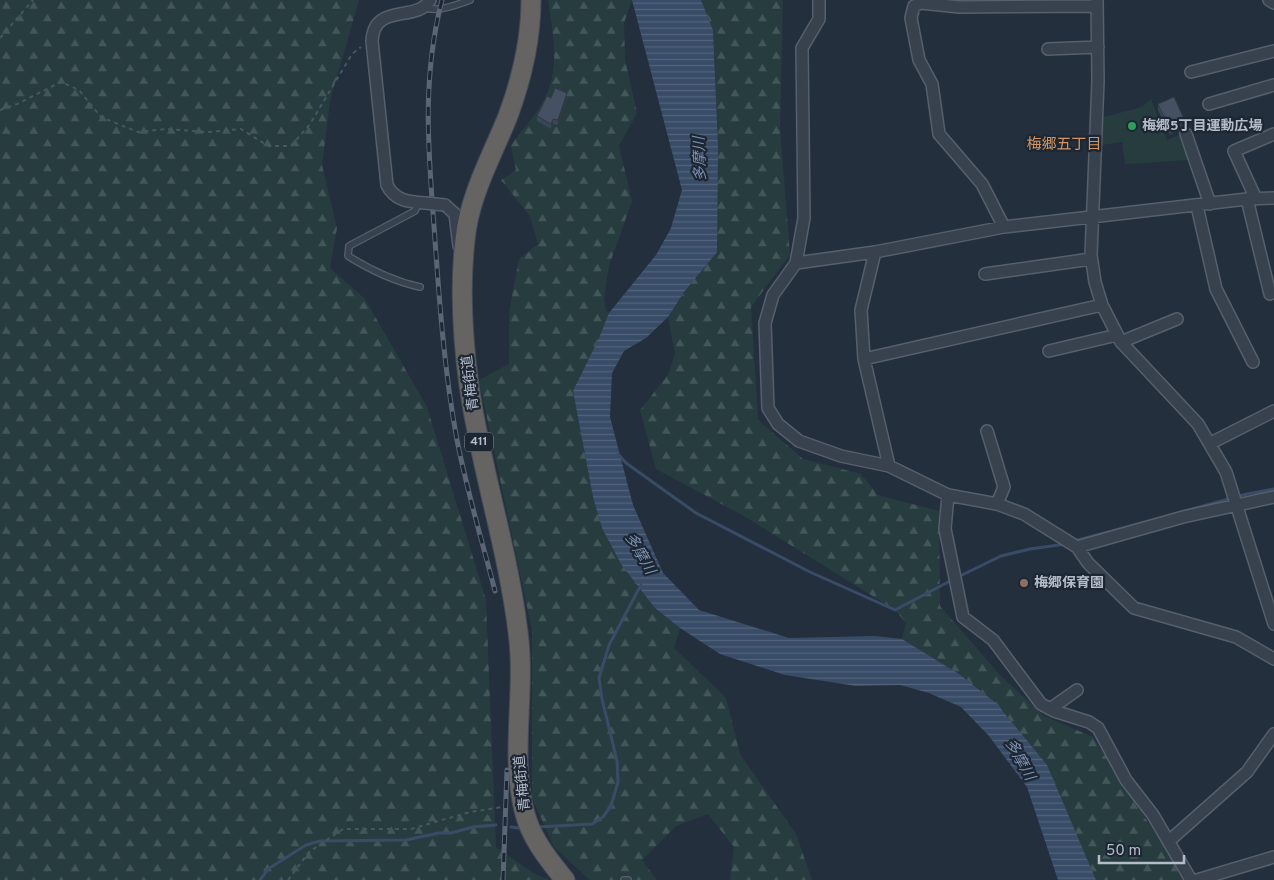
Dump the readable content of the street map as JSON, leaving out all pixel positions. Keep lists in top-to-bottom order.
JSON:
{
  "streets": {
    "highway": ["青梅街道", "411"]
  },
  "districts": ["梅郷五丁目"],
  "water": ["多摩川"],
  "places": ["梅郷5丁目運動広場", "梅郷保育園"],
  "scale_bar": "50 m"
}
